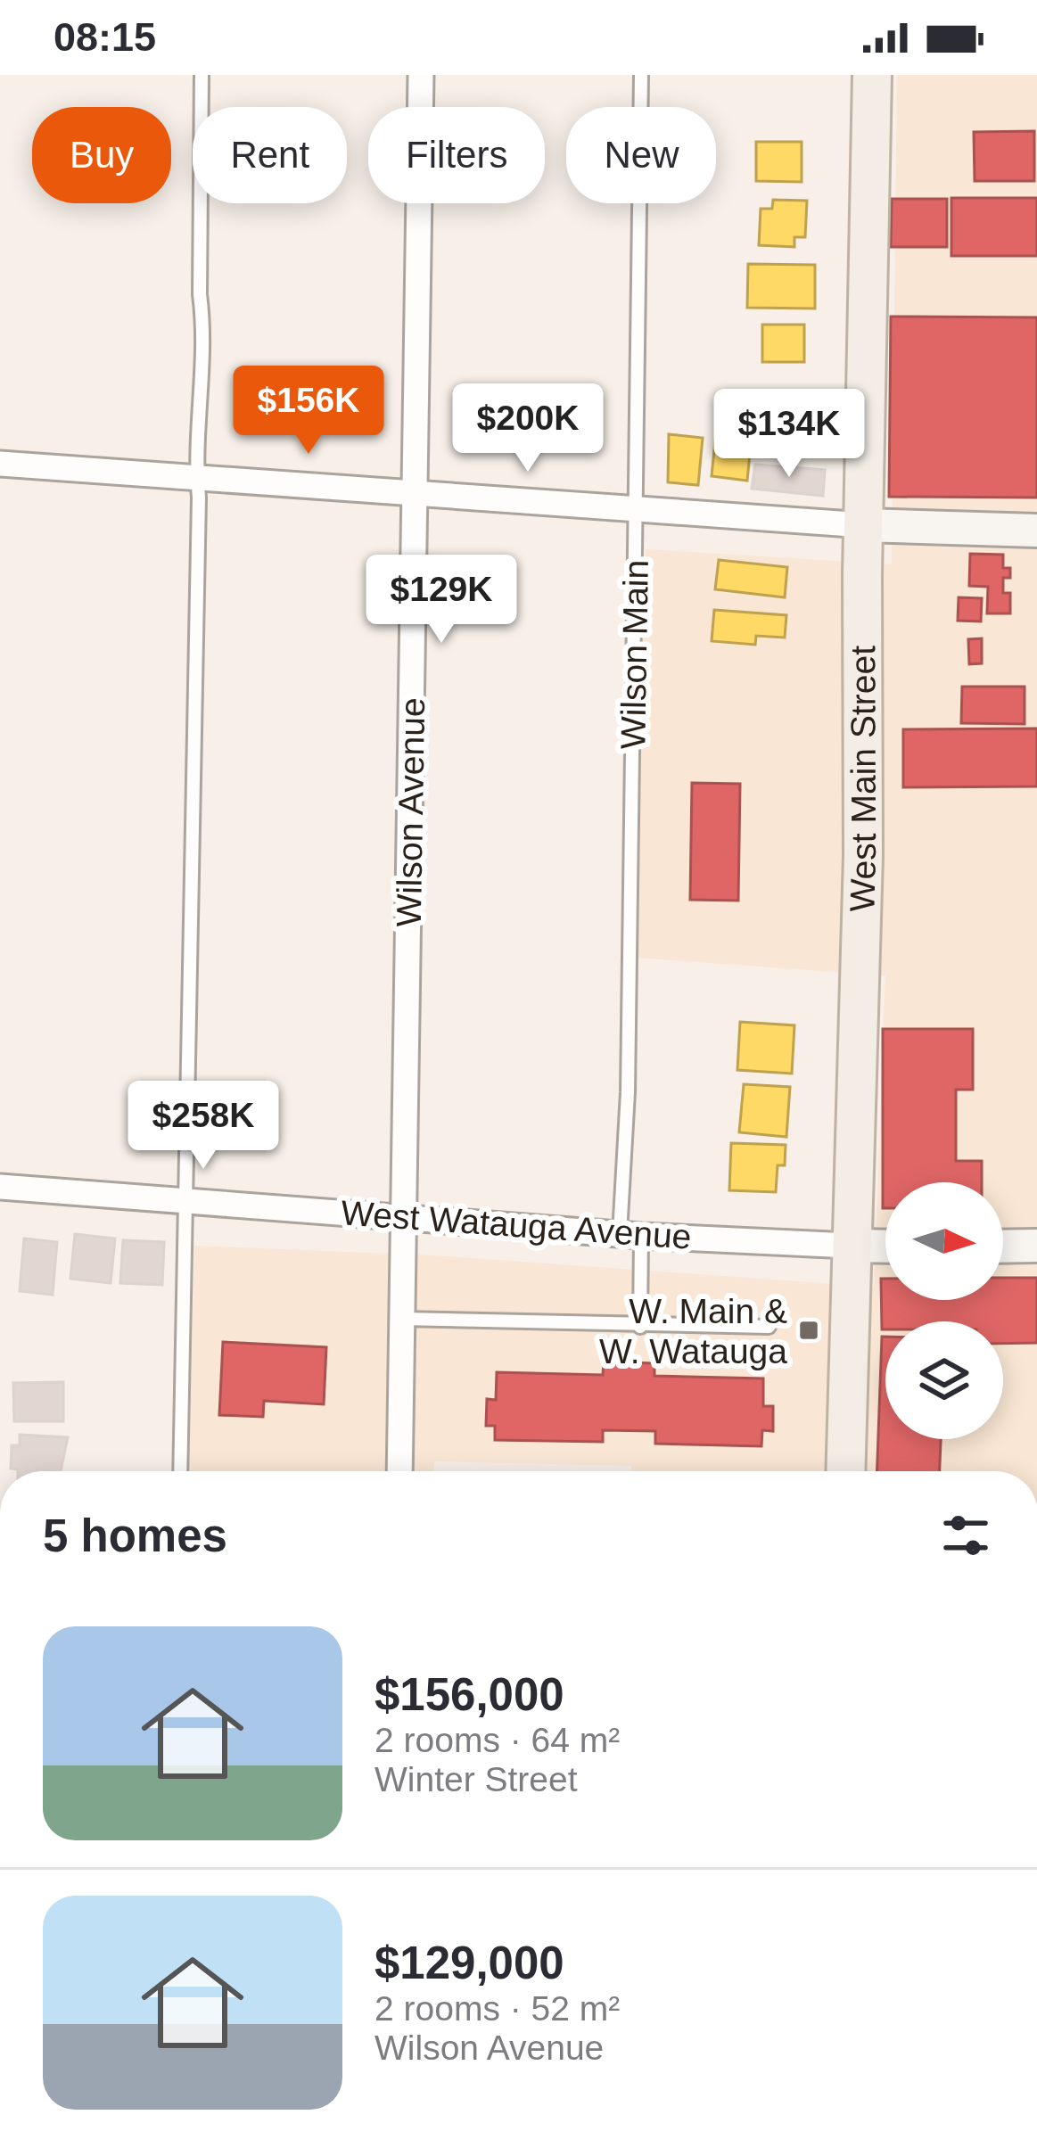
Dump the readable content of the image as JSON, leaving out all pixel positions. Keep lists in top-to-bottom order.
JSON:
{
  "streets": {
    "main road": ["West Main Street", "West Watauga Avenue"],
    "street": ["Wilson Avenue"],
    "lane": ["Wilson Main"]
  },
  "crossings": [
    ["Wilson Main", "West Watauga Avenue"],
    ["West Main Street", "West Watauga Avenue"],
    ["Wilson Avenue", "West Watauga Avenue"]
  ],
  "places": {
    "transit": ["W. Main & W. Watauga"]
  },
  "north": "right",
  "page": {
    "status": "08:15",
    "chip": [
      "Buy",
      "Rent",
      "Filters",
      "New"
    ],
    "price": [
      "$156K",
      "$200K",
      "$134K",
      "$129K",
      "$258K"
    ],
    "heading": "5 homes",
    "list": [
      {
        "name": "$156,000",
        "note": "2 rooms · 64 m² · Winter Street"
      },
      {
        "name": "$129,000",
        "note": "2 rooms · 52 m² · Wilson Avenue"
      }
    ]
  }
}
